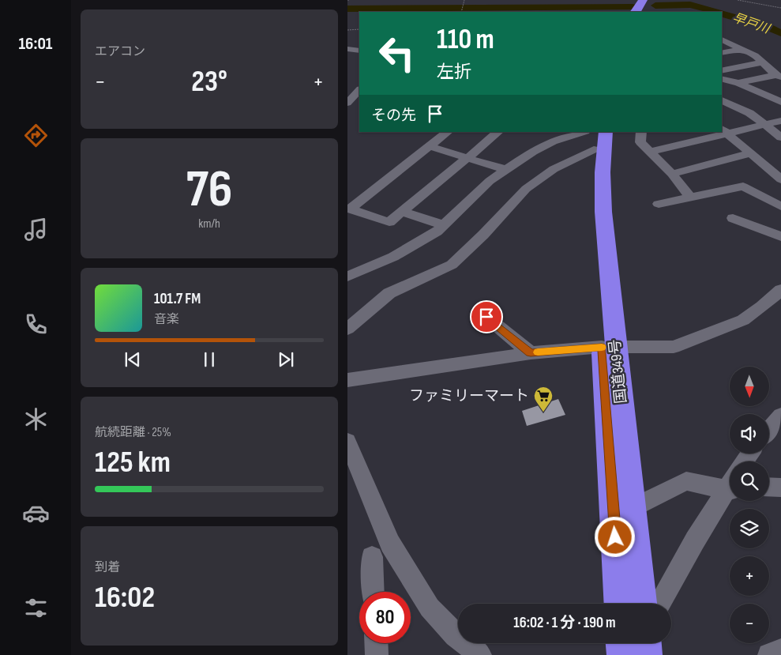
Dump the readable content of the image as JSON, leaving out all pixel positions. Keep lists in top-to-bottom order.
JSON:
{
  "streets": {
    "highway": ["国道349号"]
  },
  "water": ["早戸川"],
  "places": {
    "supermarket": ["ファミリーマート"]
  },
  "north": "bottom",
  "page": {
    "tabs": "16:01",
    "tile": [
      "エアコン",
      ["76", "km/h"],
      ["航続距離 · 25%", "125 km"],
      ["到着", "16:02"]
    ],
    "turn": ["110 m", "左折"],
    "heat": ["−", "23°", "+"],
    "then": "その先",
    "song": ["101.7 FM", "音楽"],
    "map_buttons": ["+", "−"],
    "limit": "80",
    "trip": "16:02 · 1 分 · 190 m"
  }
}
